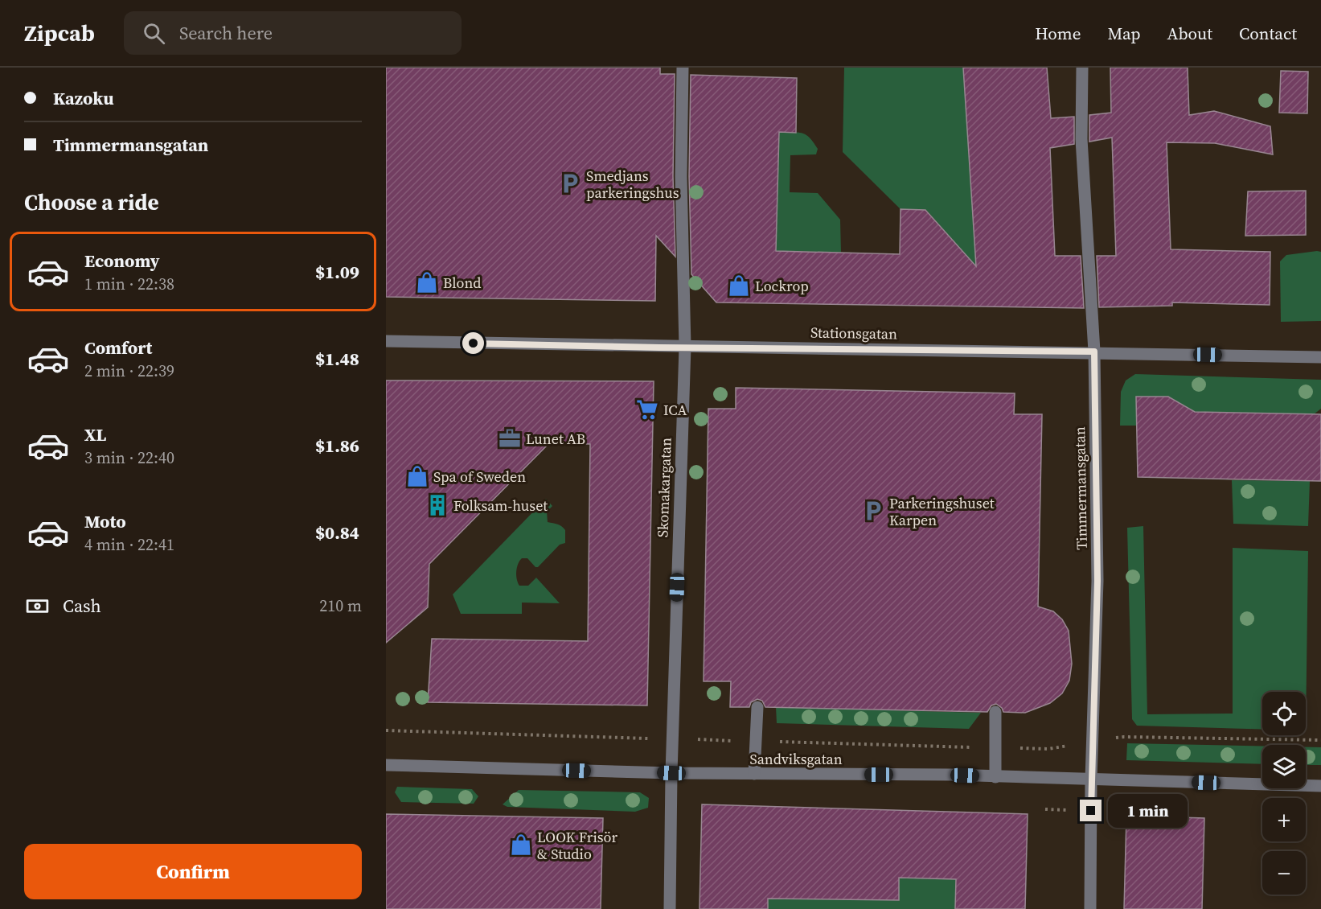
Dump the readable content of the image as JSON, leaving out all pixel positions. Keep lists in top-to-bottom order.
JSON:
{
  "streets": {
    "street": [
      "Stationsgatan",
      "Skomakargatan",
      "Timmermansgatan",
      "Sandviksgatan"
    ]
  },
  "crossings": [
    ["Stationsgatan", "Skomakargatan"],
    ["Stationsgatan", "Timmermansgatan"],
    ["Skomakargatan", "Sandviksgatan"],
    ["Timmermansgatan", "Sandviksgatan"]
  ],
  "places": {
    "parking": ["Smedjans parkeringshus", "Parkeringshuset Karpen"],
    "shop": [
      "Blond",
      "Lockrop",
      "Spa of Sweden",
      "LOOK Frisör & Studio"
    ],
    "supermarket": ["ICA"],
    "office": ["Lunet AB"],
    "building": ["Folksam-huset"]
  },
  "page": {
    "header": "Zipcab",
    "search": "Search here",
    "nav": [
      "Home",
      "Map",
      "About",
      "Contact"
    ],
    "banner": ["Kazoku", "Timmermansgatan"],
    "heading": "Choose a ride",
    "list": [
      {
        "name": "Economy",
        "note": "1 min · 22:38",
        "value": "$1.09"
      },
      {
        "name": "Comfort",
        "note": "2 min · 22:39",
        "value": "$1.48"
      },
      {
        "name": "XL",
        "note": "3 min · 22:40",
        "value": "$1.86"
      },
      {
        "name": "Moto",
        "note": "4 min · 22:41",
        "value": "$0.84"
      }
    ],
    "pay": ["Cash", "210 m"],
    "map_buttons": ["+", "−"],
    "bubble": "1 min",
    "buttons": "Confirm"
  }
}
